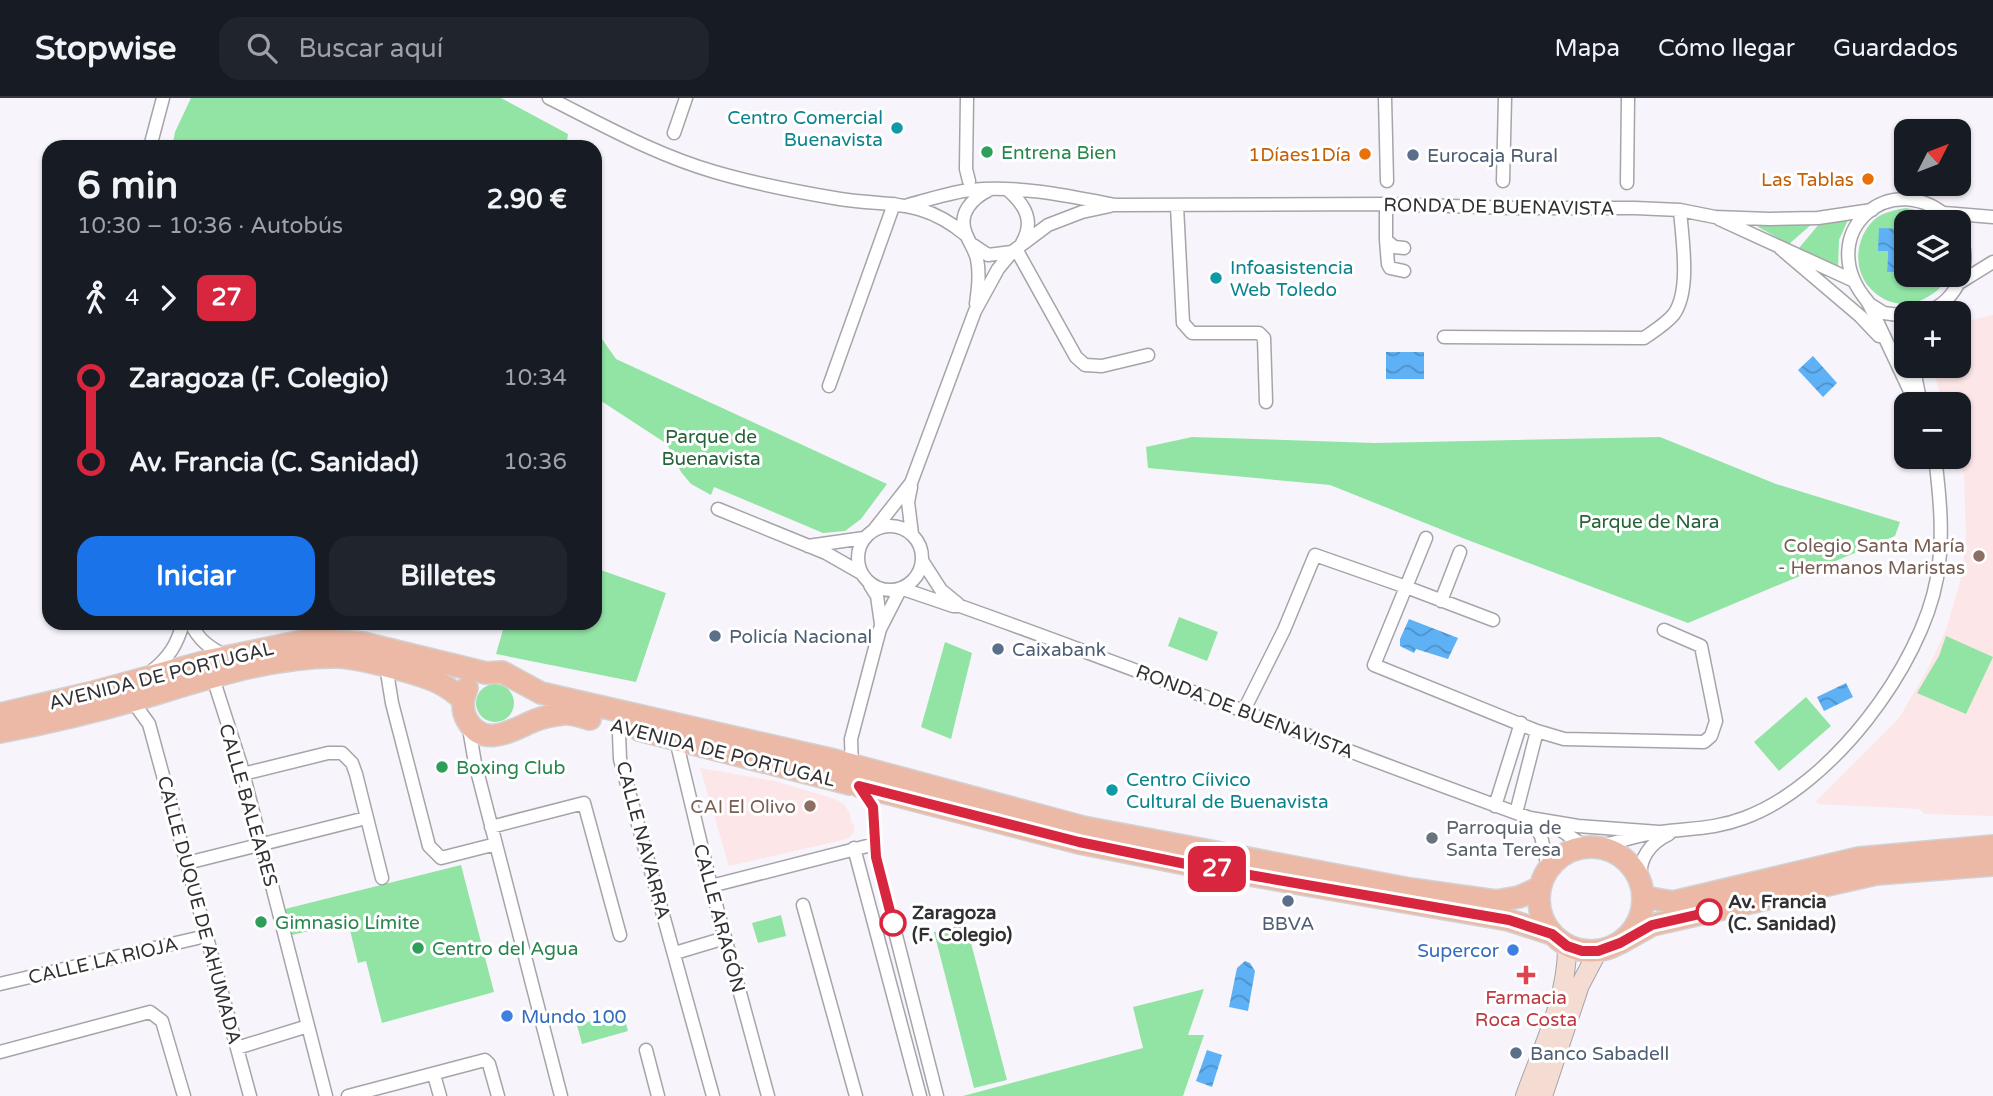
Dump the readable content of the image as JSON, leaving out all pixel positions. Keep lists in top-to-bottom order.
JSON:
{
  "streets": {
    "main road": ["AVENIDA DE PORTUGAL"],
    "street": [
      "RONDA DE BUENAVISTA",
      "CALLE BALEARES",
      "CALLE NAVARRA",
      "CALLE DUQUE DE AHUMADA",
      "CALLE ARAGÓN",
      "CALLE LA RIOJA"
    ]
  },
  "crossings": [
    ["RONDA DE BUENAVISTA", "AVENIDA DE PORTUGAL"],
    ["AVENIDA DE PORTUGAL", "CALLE BALEARES"],
    ["AVENIDA DE PORTUGAL", "CALLE NAVARRA"],
    ["AVENIDA DE PORTUGAL", "CALLE ARAGÓN"],
    ["CALLE DUQUE DE AHUMADA", "CALLE LA RIOJA"]
  ],
  "parks": ["Parque de Buenavista", "Parque de Nara"],
  "places": {
    "other": [
      "Centro Comercial Buenavista",
      "Entrena Bien",
      "1Díaes1Día",
      "Eurocaja Rural",
      "Las Tablas",
      "Infoasistencia Web Toledo",
      "Colegio Santa María - Hermanos Maristas",
      "Policía Nacional",
      "Caixabank",
      "Boxing Club",
      "Centro Cíivico Cultural de Buenavista",
      "CAI El Olivo",
      "Parroquia de Santa Teresa",
      "BBVA",
      "Av. Francia (C. Sanidad)",
      "Gimnasio Límite",
      "Zaragoza (F. Colegio)",
      "Centro del Agua",
      "Supercor",
      "Mundo 100",
      "Banco Sabadell"
    ],
    "health": ["Farmacia Roca Costa"]
  },
  "lines": ["bus line 27"],
  "north": "top right",
  "page": {
    "header": "Stopwise",
    "search": "Buscar aquí",
    "nav": ["Mapa", "Cómo llegar", "Guardados"],
    "on_map": "27",
    "map_buttons": ["+", "−"],
    "heading": ["6 min", "10:30 – 10:36 · Autobús", "2.90 €"],
    "legs": ["4", "27"],
    "list": [
      {
        "name": "Zaragoza (F. Colegio)",
        "value": "10:34"
      },
      {
        "name": "Av. Francia (C. Sanidad)",
        "value": "10:36"
      }
    ],
    "buttons": ["Iniciar", "Billetes"]
  }
}
